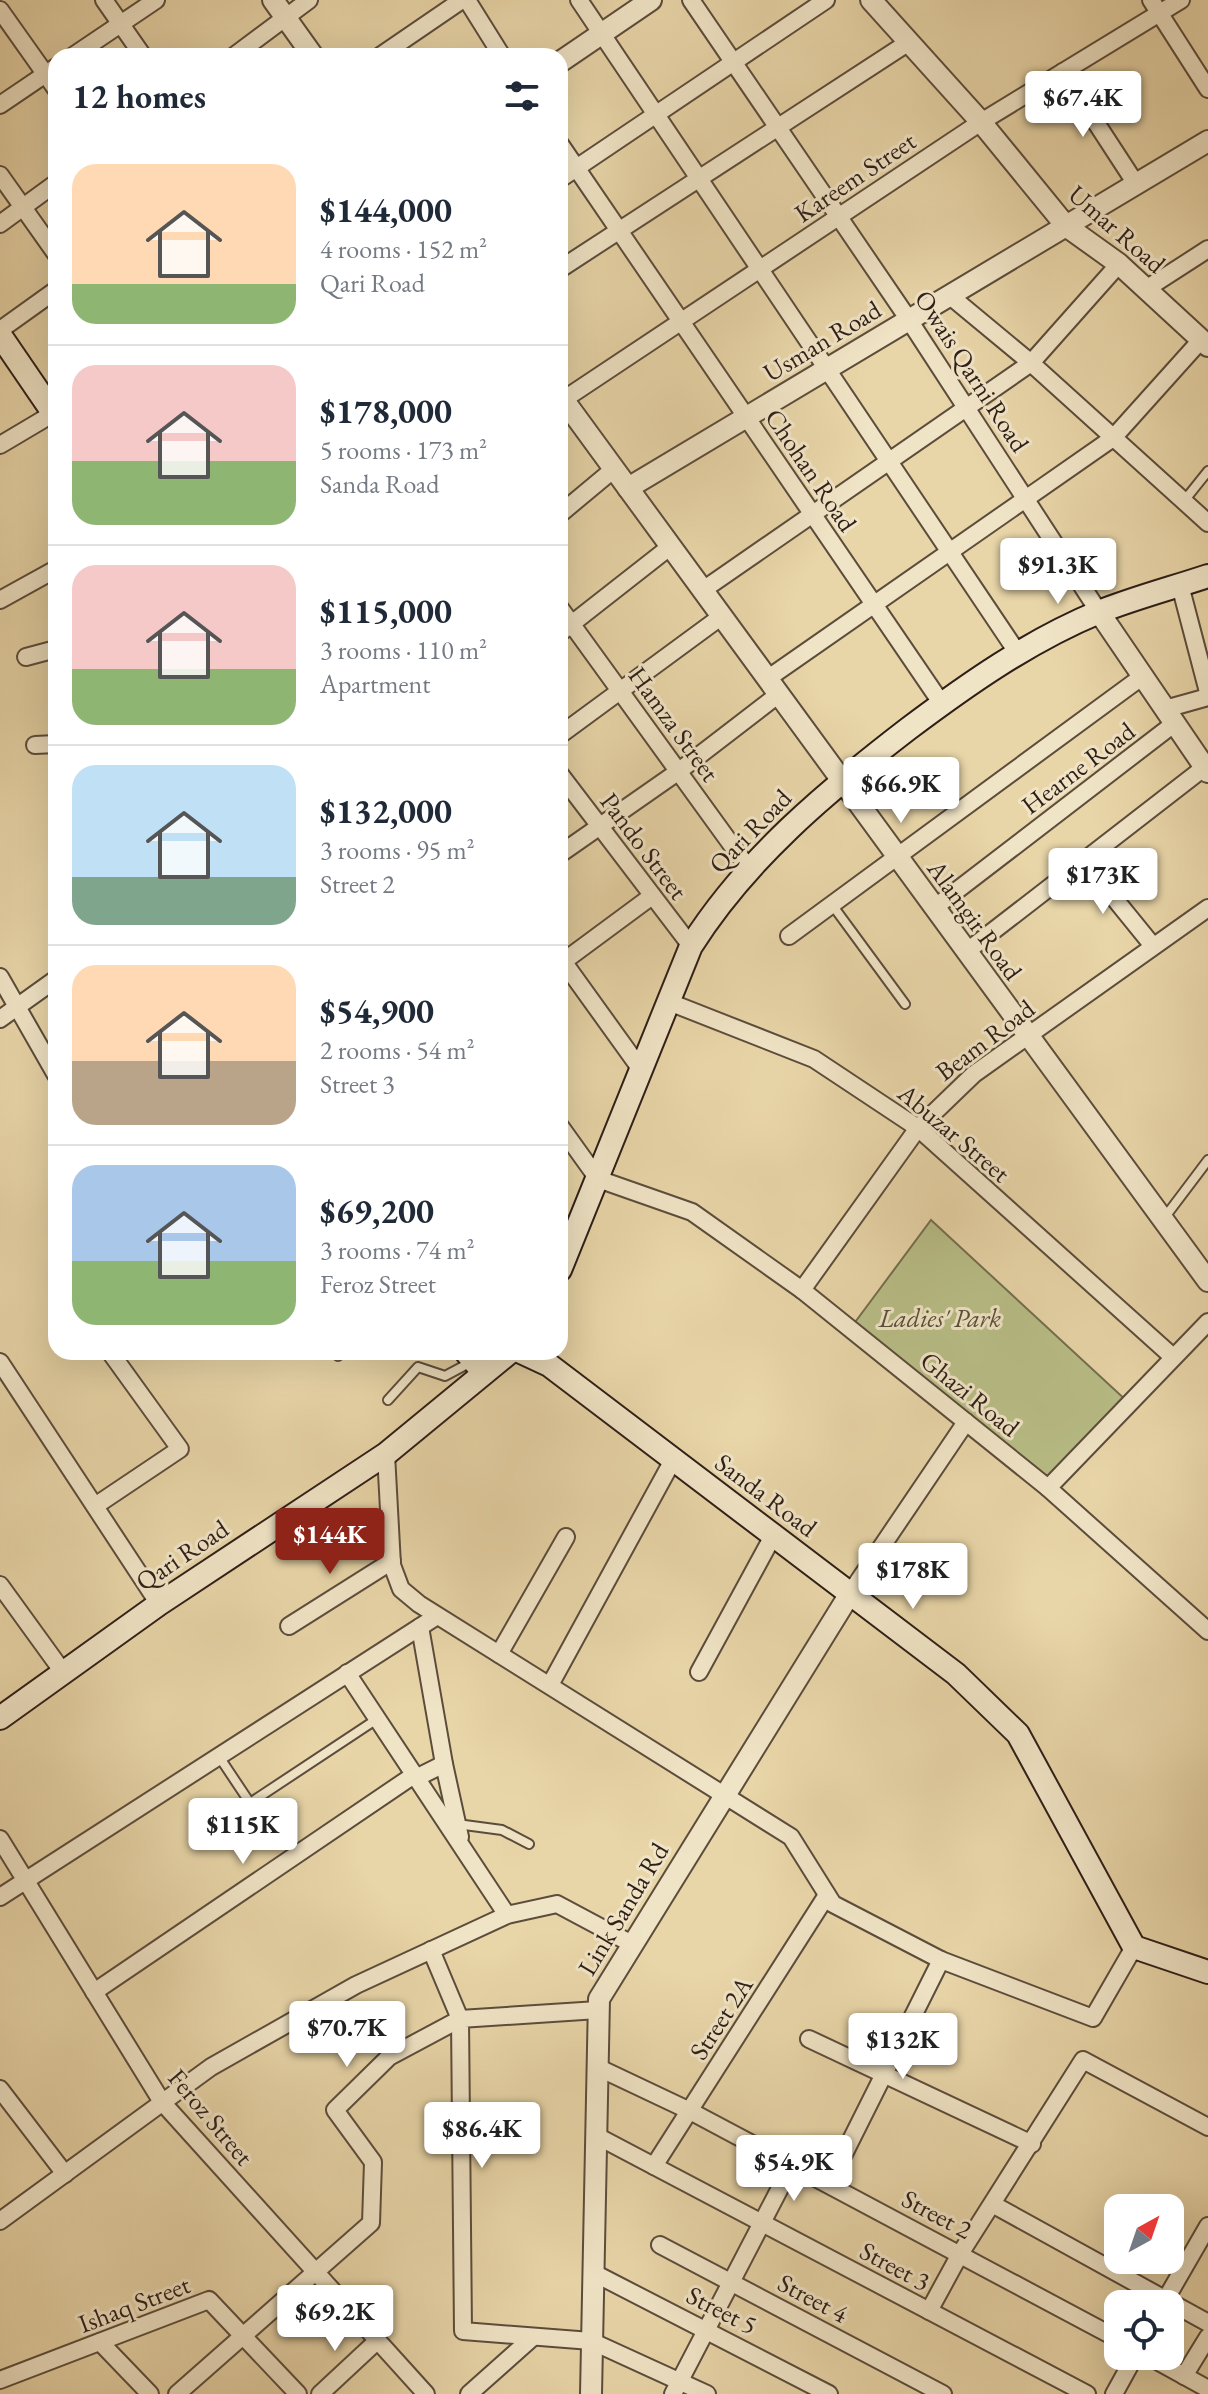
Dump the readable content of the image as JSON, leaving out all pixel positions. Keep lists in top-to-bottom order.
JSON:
{
  "streets": {
    "main road": ["Qari Road", "Sanda Road"],
    "street": [
      "Kareem Street",
      "Umar Road",
      "Usman Road",
      "Owais Qarni Road",
      "Chohan Road",
      "Hamza Street",
      "Hearne Road",
      "Pando Street",
      "Alamgir Road",
      "Beam Road",
      "Abuzar Street",
      "Ghazi Road",
      "Link Sanda Rd",
      "Street 2A",
      "Feroz Street",
      "Street 2",
      "Street 3",
      "Street 4",
      "Ishaq Street",
      "Street 5"
    ]
  },
  "crossings": [
    ["Kareem Street", "Umar Road"],
    ["Kareem Street", "Owais Qarni Road"],
    ["Kareem Street", "Chohan Road"],
    ["Umar Road", "Usman Road"],
    ["Usman Road", "Owais Qarni Road"],
    ["Usman Road", "Chohan Road"],
    ["Usman Road", "Alamgir Road"],
    ["Owais Qarni Road", "Hearne Road"],
    ["Owais Qarni Road", "Qari Road"],
    ["Chohan Road", "Qari Road"],
    ["Hamza Street", "Qari Road"],
    ["Hearne Road", "Alamgir Road"],
    ["Qari Road", "Pando Street"],
    ["Qari Road", "Alamgir Road"],
    ["Qari Road", "Abuzar Street"],
    ["Qari Road", "Ghazi Road"],
    ["Alamgir Road", "Beam Road"],
    ["Beam Road", "Abuzar Street"],
    ["Beam Road", "Ghazi Road"],
    ["Sanda Road", "Link Sanda Rd"],
    ["Link Sanda Rd", "Street 2"],
    ["Link Sanda Rd", "Street 3"],
    ["Link Sanda Rd", "Street 5"],
    ["Street 2A", "Street 2"],
    ["Street 2A", "Street 3"]
  ],
  "parks": ["Ladies' Park"],
  "north": "top right",
  "page": {
    "heading": "12 homes",
    "price": [
      "$67.4K",
      "$91.3K",
      "$66.9K",
      "$173K",
      "$144K",
      "$178K",
      "$115K",
      "$70.7K",
      "$132K",
      "$86.4K",
      "$54.9K",
      "$69.2K"
    ],
    "list": [
      {
        "name": "$144,000",
        "note": "4 rooms · 152 m² · Qari Road"
      },
      {
        "name": "$178,000",
        "note": "5 rooms · 173 m² · Sanda Road"
      },
      {
        "name": "$115,000",
        "note": "3 rooms · 110 m² · Apartment"
      },
      {
        "name": "$132,000",
        "note": "3 rooms · 95 m² · Street 2"
      },
      {
        "name": "$54,900",
        "note": "2 rooms · 54 m² · Street 3"
      },
      {
        "name": "$69,200",
        "note": "3 rooms · 74 m² · Feroz Street"
      }
    ]
  }
}
